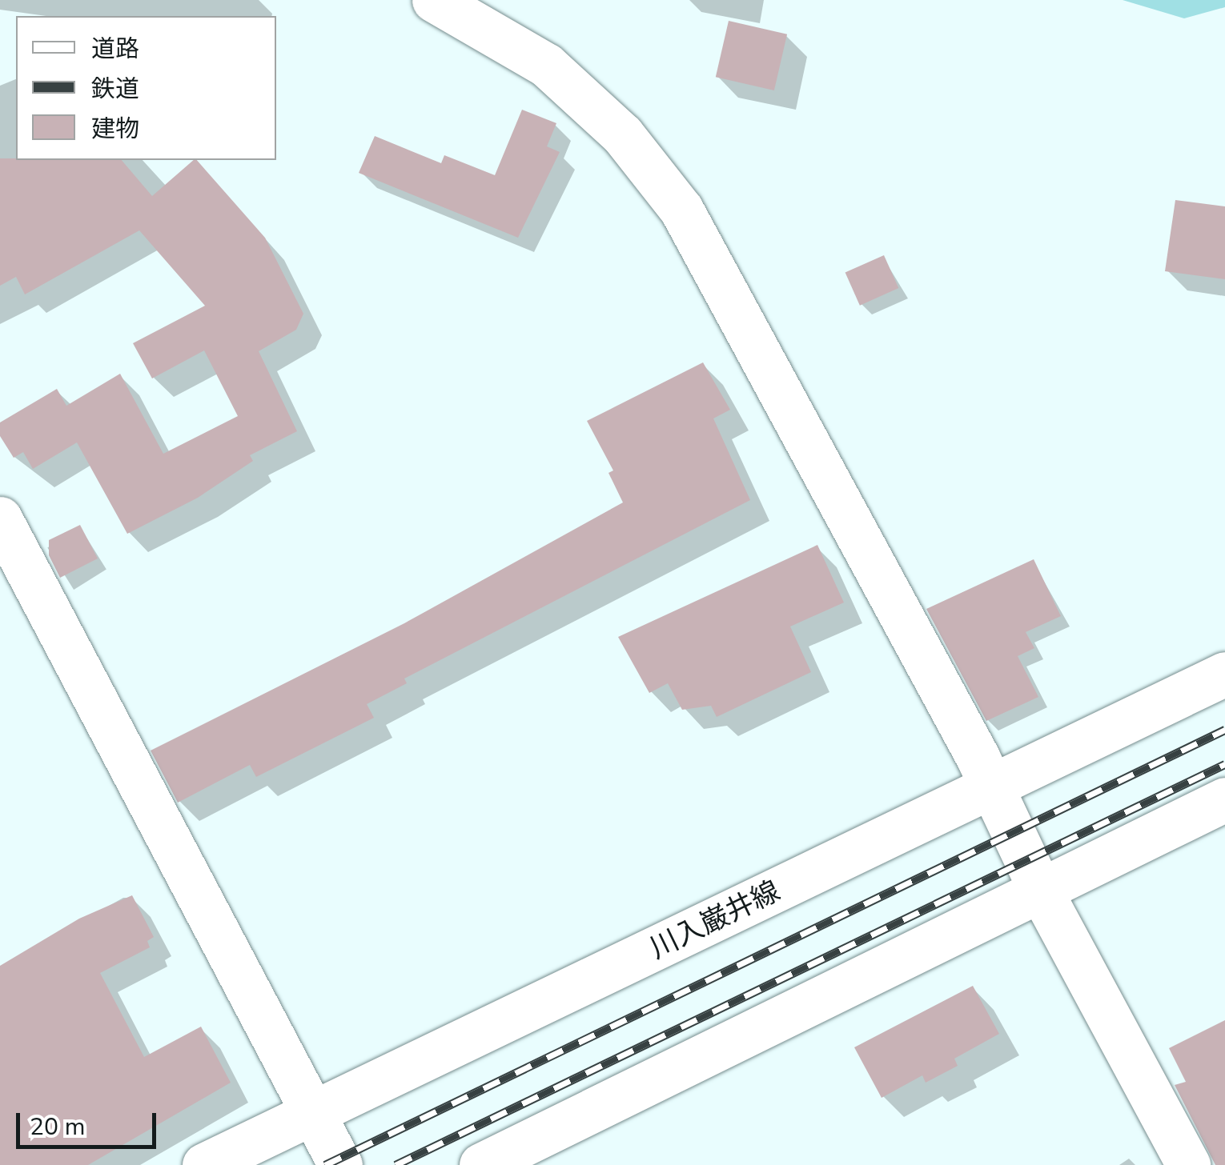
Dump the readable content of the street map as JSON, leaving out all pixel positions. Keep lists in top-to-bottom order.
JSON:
{
  "streets": {
    "street": ["川入巌井線"]
  },
  "legend": ["道路", "鉄道", "建物"],
  "scale_bar": "20 m"
}
